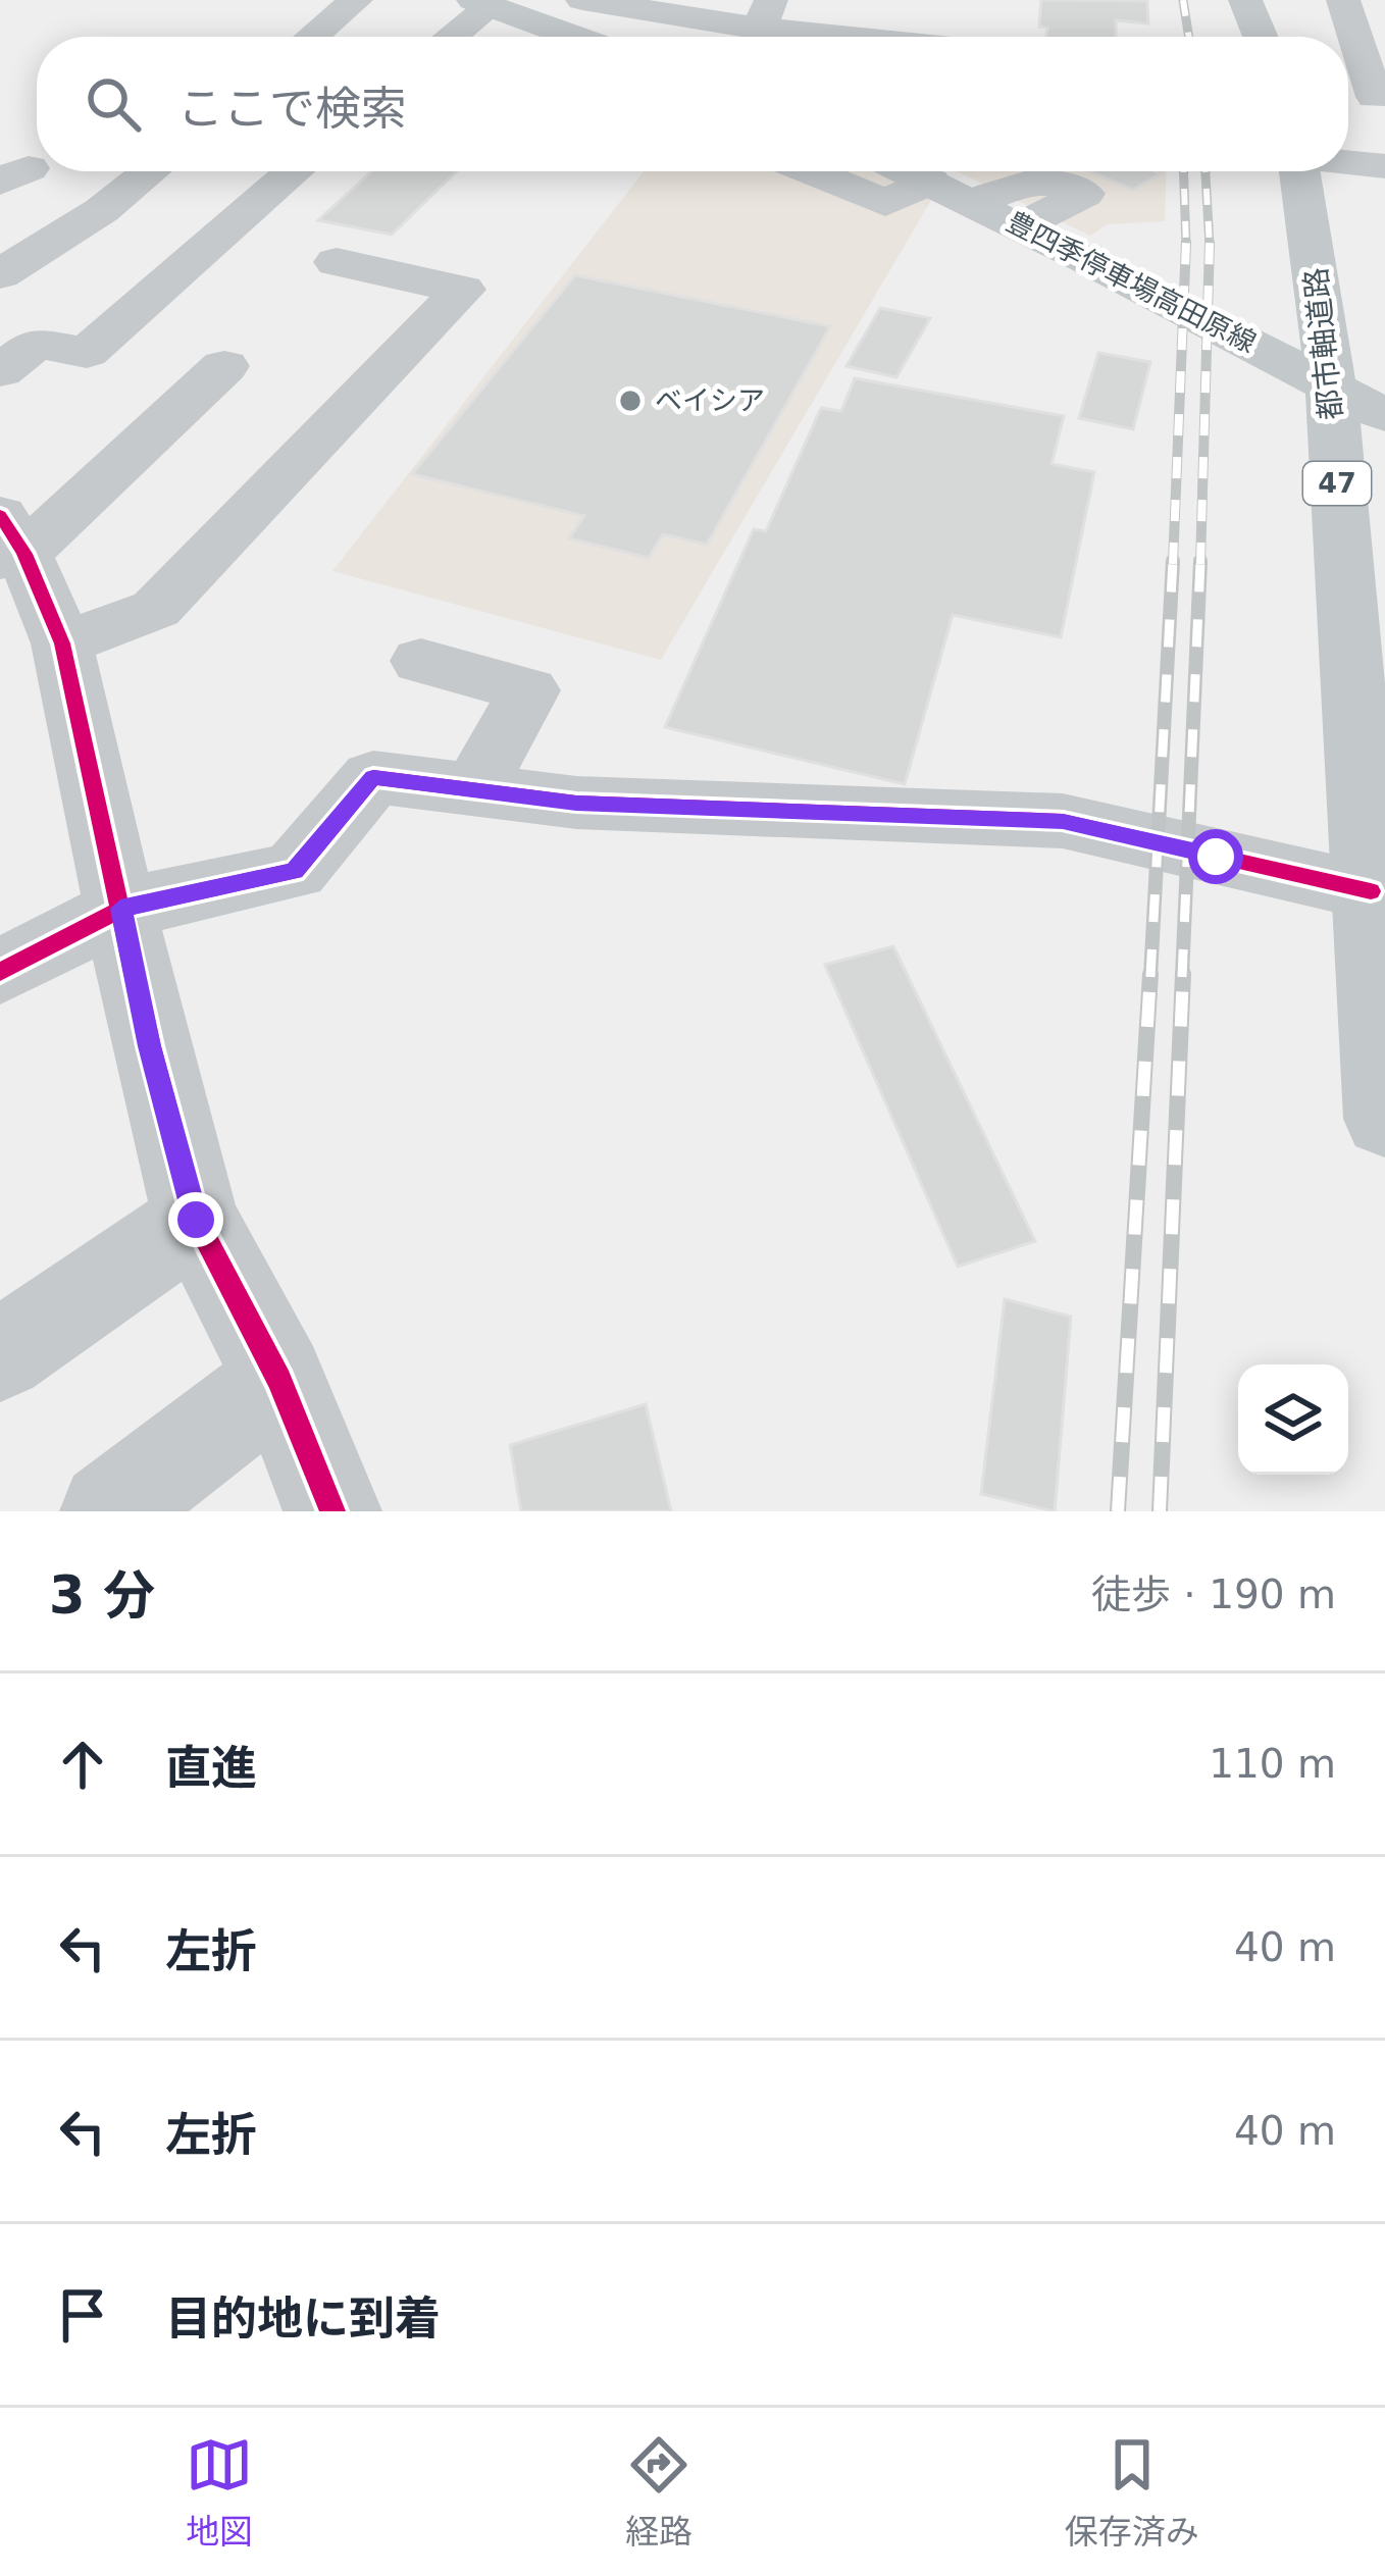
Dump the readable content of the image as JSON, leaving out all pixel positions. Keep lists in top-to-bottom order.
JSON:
{
  "streets": {
    "main road": ["豊四季停車場高田原線", "都市軸道路", "47"]
  },
  "crossings": [
    ["豊四季停車場高田原線", "都市軸道路"]
  ],
  "places": ["ベイシア"],
  "page": {
    "search": "ここで検索",
    "heading": ["3 分", "徒歩 · 190 m"],
    "list": [
      ["直進", "110 m"],
      ["左折", "40 m"],
      ["左折", "40 m"],
      "目的地に到着"
    ],
    "nav": ["地図", "経路", "保存済み"]
  }
}
